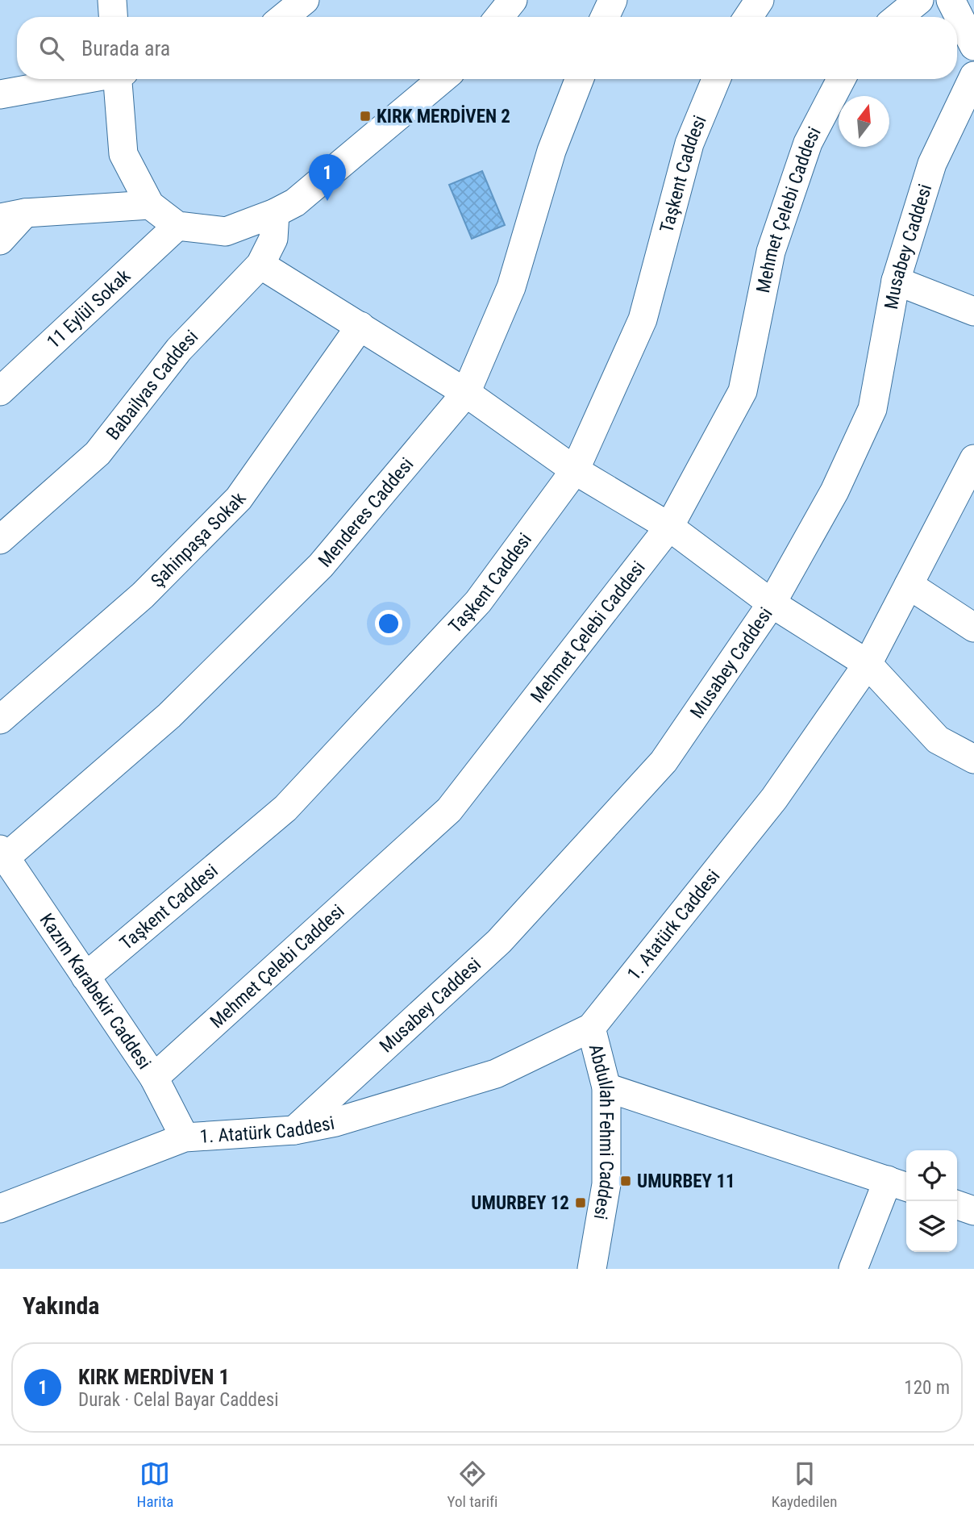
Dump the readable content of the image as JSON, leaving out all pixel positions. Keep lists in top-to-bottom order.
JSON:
{
  "streets": {
    "street": [
      "Taşkent Caddesi",
      "Mehmet Çelebi Caddesi",
      "Musabey Caddesi",
      "11 Eylül Sokak",
      "Babailyas Caddesi",
      "Menderes Caddesi",
      "Şahinpaşa Sokak",
      "1. Atatürk Caddesi",
      "Kazım Karabekir Caddesi",
      "Abdullah Fehmi Caddesi"
    ]
  },
  "crossings": [
    ["Taşkent Caddesi", "Kazım Karabekir Caddesi"],
    ["Mehmet Çelebi Caddesi", "Kazım Karabekir Caddesi"],
    ["Musabey Caddesi", "1. Atatürk Caddesi"],
    ["Menderes Caddesi", "Kazım Karabekir Caddesi"],
    ["1. Atatürk Caddesi", "Kazım Karabekir Caddesi"],
    ["1. Atatürk Caddesi", "Abdullah Fehmi Caddesi"]
  ],
  "places": {
    "transit": ["KIRK MERDİVEN 2", "UMURBEY 11", "UMURBEY 12"]
  },
  "north": "top",
  "page": {
    "search": "Burada ara",
    "pins": "1",
    "heading": "Yakında",
    "list": [
      {
        "mark": "1",
        "name": "KIRK MERDİVEN 1",
        "note": "Durak · Celal Bayar Caddesi",
        "value": "120 m"
      }
    ],
    "nav": ["Harita", "Yol tarifi", "Kaydedilen"]
  }
}
